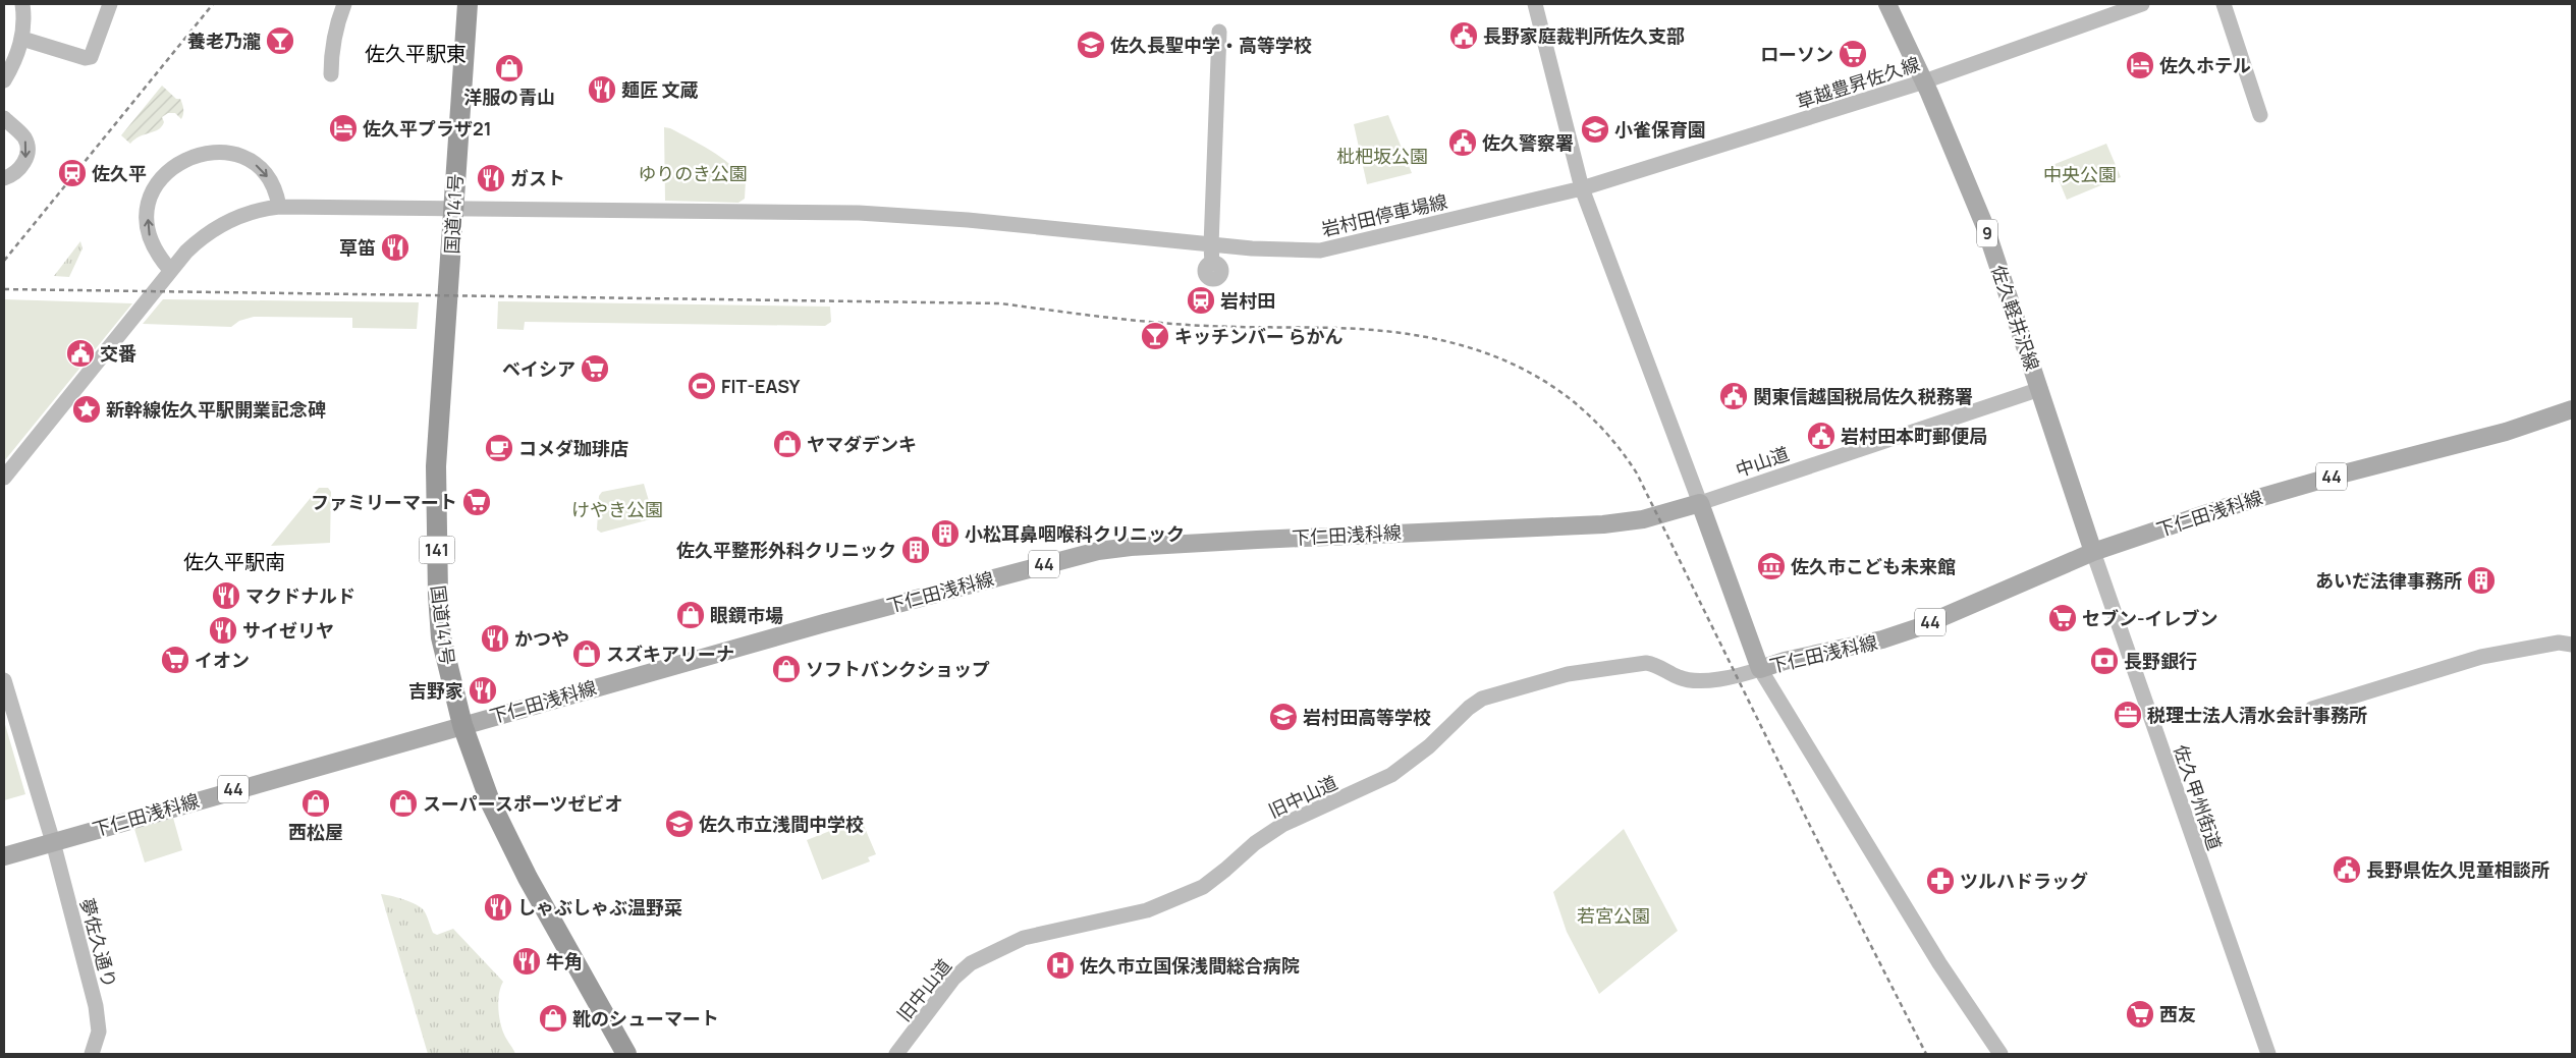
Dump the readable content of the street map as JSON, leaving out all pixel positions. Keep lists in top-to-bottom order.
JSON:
{
  "streets": {
    "highway": ["国道141号", "141"],
    "main road": [
      "9",
      "佐久軽井沢線",
      "44",
      "下仁田浅科線"
    ],
    "street": [
      "草越豊昇佐久線",
      "岩村田停車場線",
      "中山道",
      "旧中山道",
      "佐久甲州街道",
      "夢佐久通り"
    ]
  },
  "crossings": [
    ["草越豊昇佐久線", "岩村田停車場線"],
    ["草越豊昇佐久線", "佐久軽井沢線"],
    ["国道141号", "岩村田停車場線"],
    ["国道141号", "下仁田浅科線"],
    ["佐久軽井沢線", "中山道"],
    ["佐久軽井沢線", "下仁田浅科線"],
    ["佐久軽井沢線", "佐久甲州街道"],
    ["中山道", "下仁田浅科線"],
    ["下仁田浅科線", "旧中山道"],
    ["下仁田浅科線", "佐久甲州街道"],
    ["下仁田浅科線", "夢佐久通り"]
  ],
  "districts": ["佐久平駅東", "佐久平駅南"],
  "parks": [
    "枇杷坂公園",
    "ゆりのき公園",
    "中央公園",
    "けやき公園",
    "若宮公園"
  ],
  "places": {
    "public building": [
      "長野家庭裁判所佐久支部",
      "佐久警察署",
      "交番",
      "関東信越国税局佐久税務署",
      "岩村田本町郵便局",
      "長野県佐久児童相談所"
    ],
    "bar": ["養老乃瀧", "キッチンバー らかん"],
    "school or university": [
      "佐久長聖中学・高等学校",
      "小雀保育園",
      "岩村田高等学校",
      "佐久市立浅間中学校"
    ],
    "supermarket": [
      "ローソン",
      "ベイシア",
      "ファミリーマート",
      "セブン-イレブン",
      "イオン",
      "西友"
    ],
    "hotel": ["佐久ホテル", "佐久平プラザ21"],
    "shop": [
      "洋服の青山",
      "ヤマダデンキ",
      "眼鏡市場",
      "スズキアリーナ",
      "ソフトバンクショップ",
      "西松屋",
      "スーパースポーツゼビオ",
      "靴のシューマート"
    ],
    "restaurant": [
      "麺匠 文蔵",
      "ガスト",
      "草笛",
      "マクドナルド",
      "サイゼリヤ",
      "かつや",
      "吉野家",
      "しゃぶしゃぶ温野菜",
      "牛角"
    ],
    "station": ["佐久平", "岩村田"],
    "sports": ["FIT-EASY"],
    "place": ["新幹線佐久平駅開業記念碑"],
    "cafe": ["コメダ珈琲店"],
    "building": ["小松耳鼻咽喉科クリニック", "佐久平整形外科クリニック", "あいだ法律事務所"],
    "museum": ["佐久市こども未来館"],
    "bank": ["長野銀行"],
    "office": ["税理士法人清水会計事務所"],
    "pharmacy": ["ツルハドラッグ"],
    "hospital": ["佐久市立国保浅間総合病院"]
  }
}
